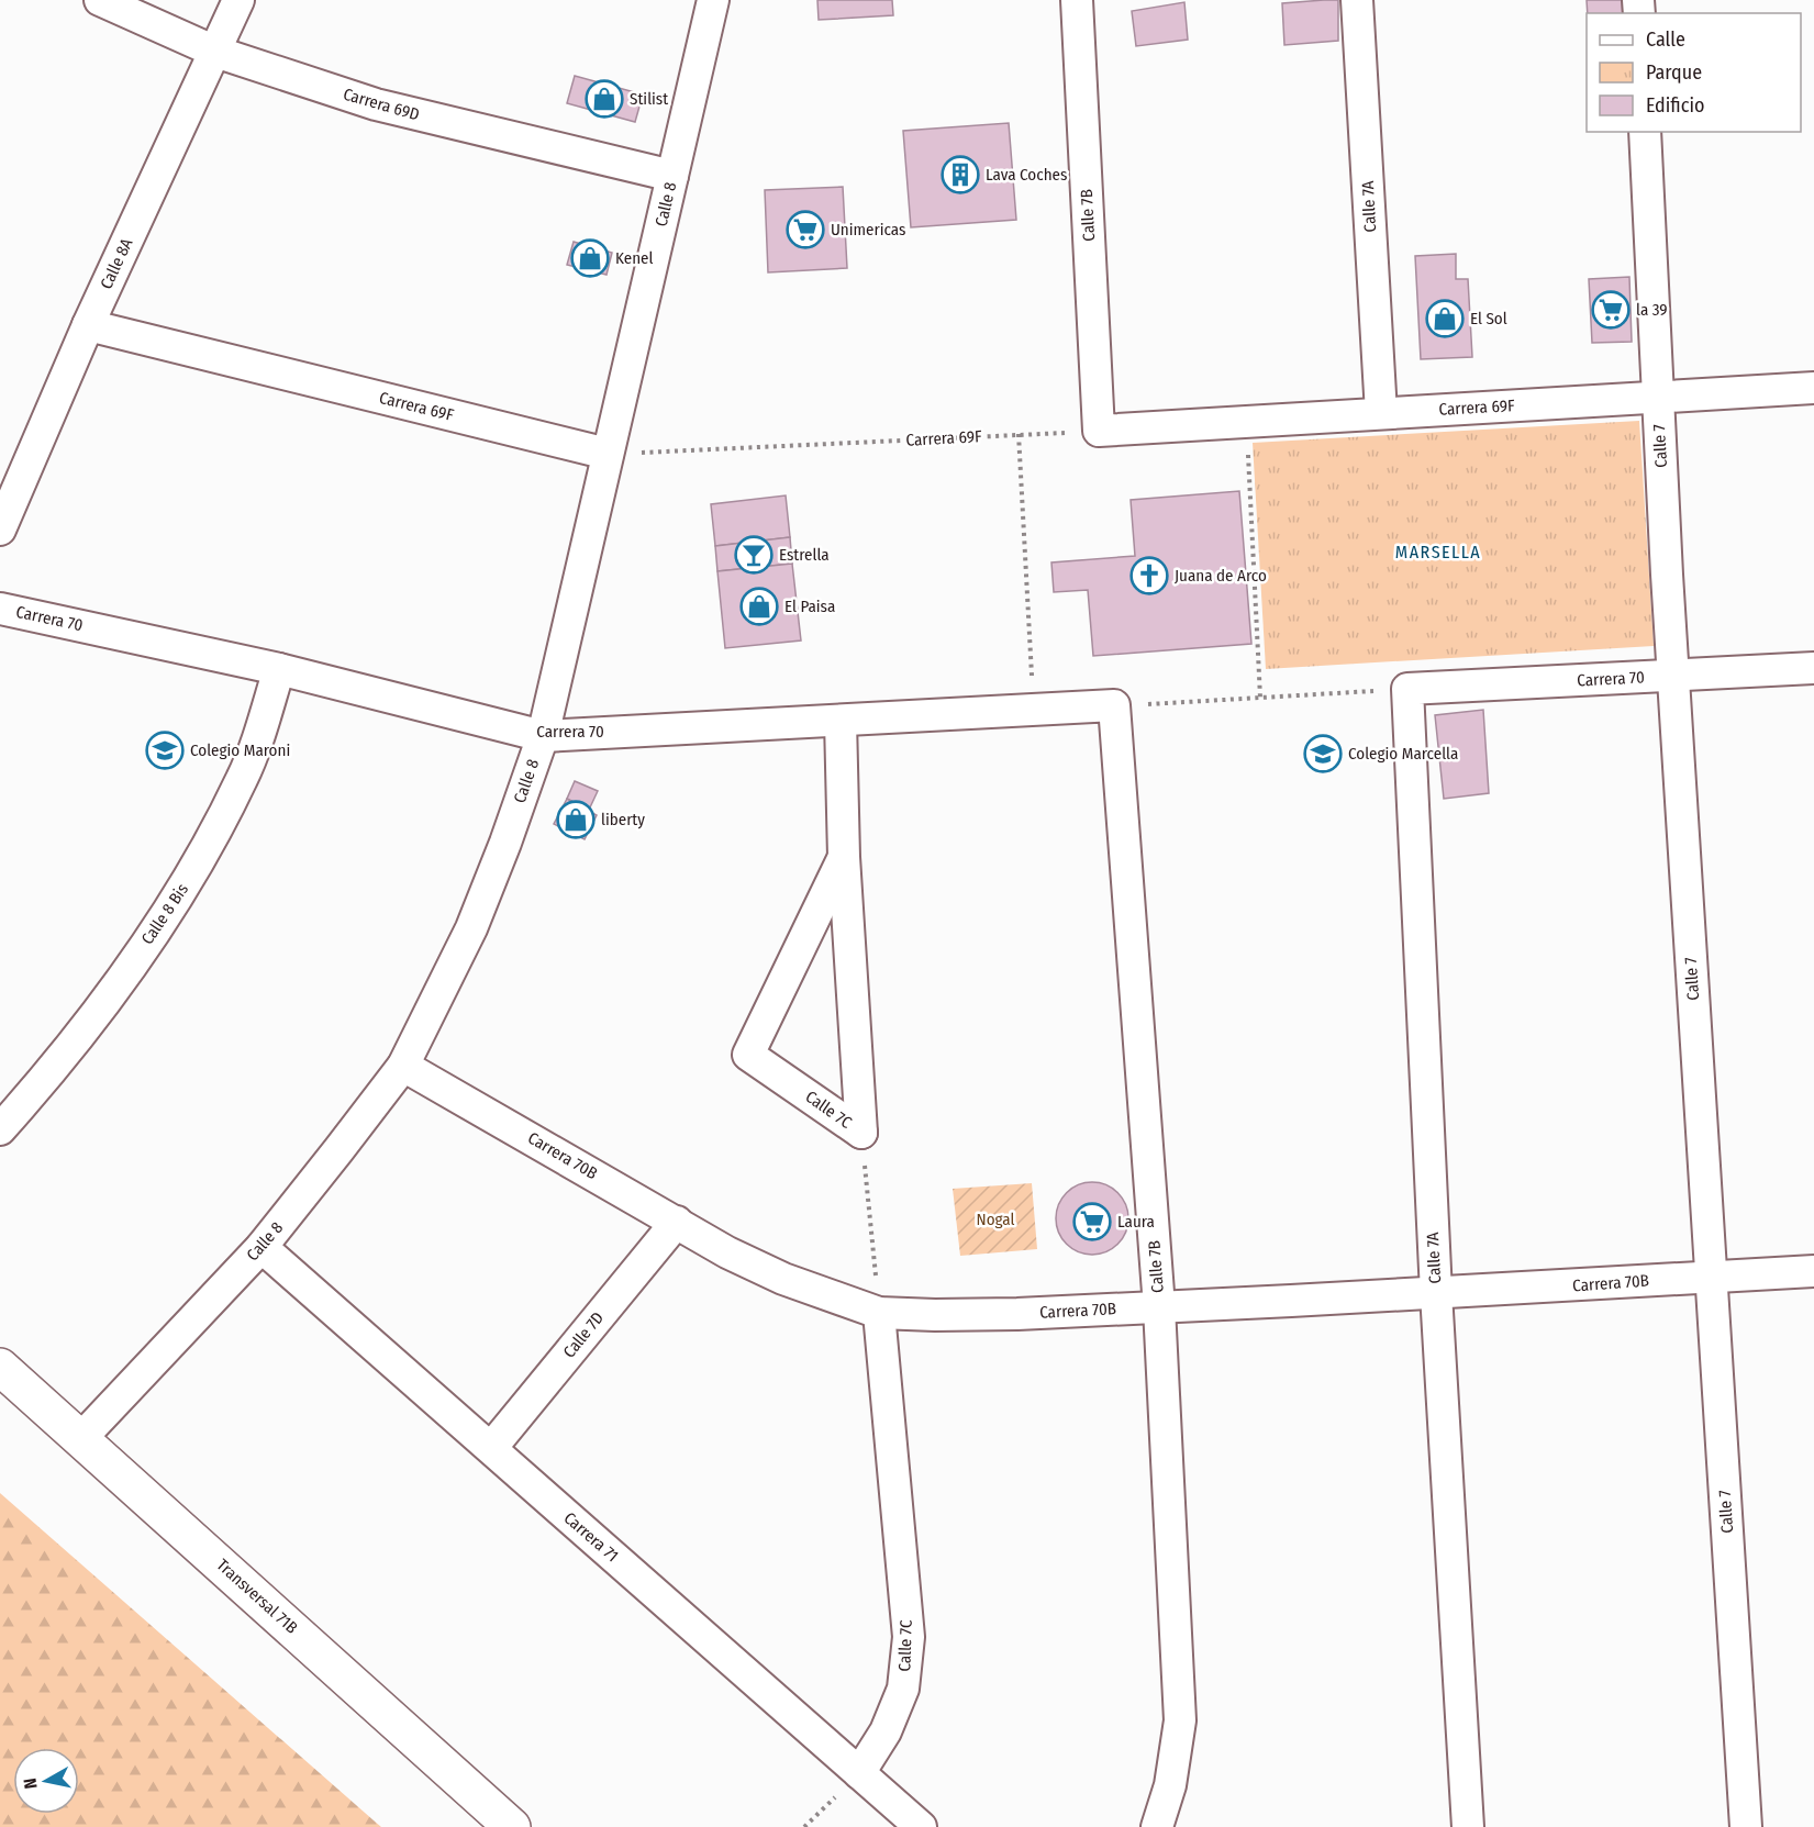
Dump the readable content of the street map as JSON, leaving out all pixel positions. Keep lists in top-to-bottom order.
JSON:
{
  "streets": {
    "street": [
      "Carrera 69D",
      "Calle 8",
      "Calle 7A",
      "Calle 7B",
      "Calle 8A",
      "Carrera 69F",
      "Calle 7",
      "Carrera 70",
      "Calle 8 Bis",
      "Calle 7C",
      "Carrera 70B",
      "Calle 7D",
      "Carrera 71",
      "Transversal 71B"
    ]
  },
  "crossings": [
    ["Carrera 69D", "Calle 8"],
    ["Carrera 69D", "Calle 8A"],
    ["Calle 8", "Carrera 69F"],
    ["Calle 8", "Carrera 70"],
    ["Calle 8", "Carrera 70B"],
    ["Calle 8", "Carrera 71"],
    ["Calle 8", "Transversal 71B"],
    ["Calle 7A", "Carrera 69F"],
    ["Calle 7A", "Carrera 70"],
    ["Calle 7A", "Carrera 70B"],
    ["Calle 7B", "Carrera 69F"],
    ["Calle 7B", "Carrera 70"],
    ["Calle 7B", "Carrera 70B"],
    ["Calle 8A", "Carrera 69F"],
    ["Carrera 69F", "Calle 7"],
    ["Calle 7", "Carrera 70"],
    ["Calle 7", "Carrera 70B"],
    ["Carrera 70", "Calle 8 Bis"],
    ["Carrera 70", "Calle 7C"],
    ["Calle 7C", "Carrera 70B"],
    ["Calle 7C", "Carrera 71"],
    ["Carrera 70B", "Calle 7D"],
    ["Calle 7D", "Carrera 71"]
  ],
  "districts": ["MARSELLA"],
  "parks": ["Nogal"],
  "places": {
    "shop": [
      "Stilist",
      "Kenel",
      "El Sol",
      "El Paisa",
      "liberty"
    ],
    "building": ["Lava Coches"],
    "supermarket": ["Unimericas", "la 39", "Laura"],
    "bar": ["Estrella"],
    "church": ["Juana de Arco"],
    "school or university": ["Colegio Maroni", "Colegio Marcella"]
  },
  "legend": ["Calle", "Parque", "Edificio"],
  "north": "left"
}
